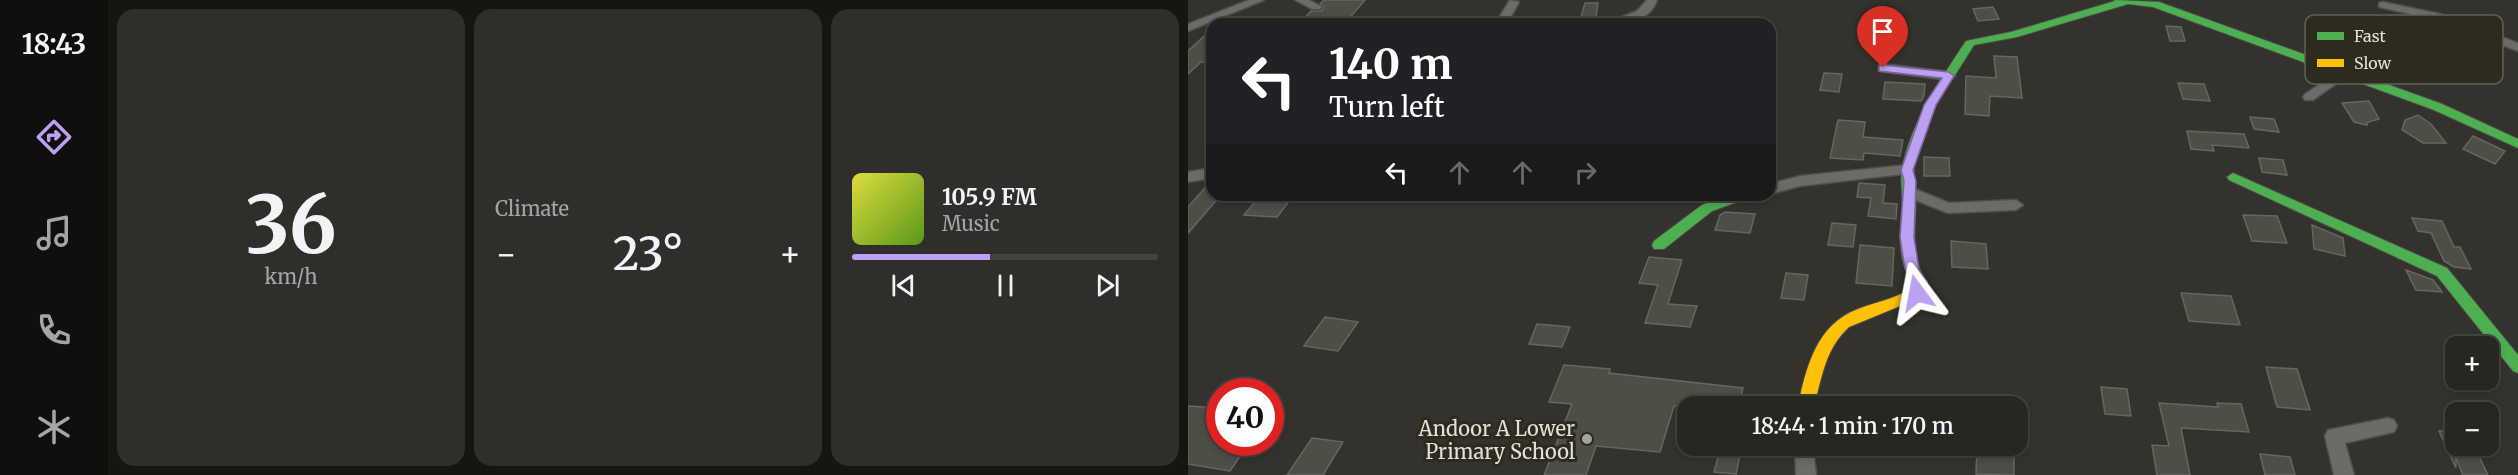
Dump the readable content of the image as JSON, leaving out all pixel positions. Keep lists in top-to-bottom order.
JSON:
{
  "places": ["Andoor A Lower Primary School"],
  "legend": ["Fast", "Slow"],
  "page": {
    "tabs": "18:43",
    "tile": [
      ["36", "km/h"],
      "Climate"
    ],
    "turn": ["140 m", "Turn left"],
    "song": ["105.9 FM", "Music"],
    "heat": ["−", "23°", "+"],
    "map_buttons": ["+", "−"],
    "limit": "40",
    "trip": "18:44 · 1 min · 170 m"
  }
}
